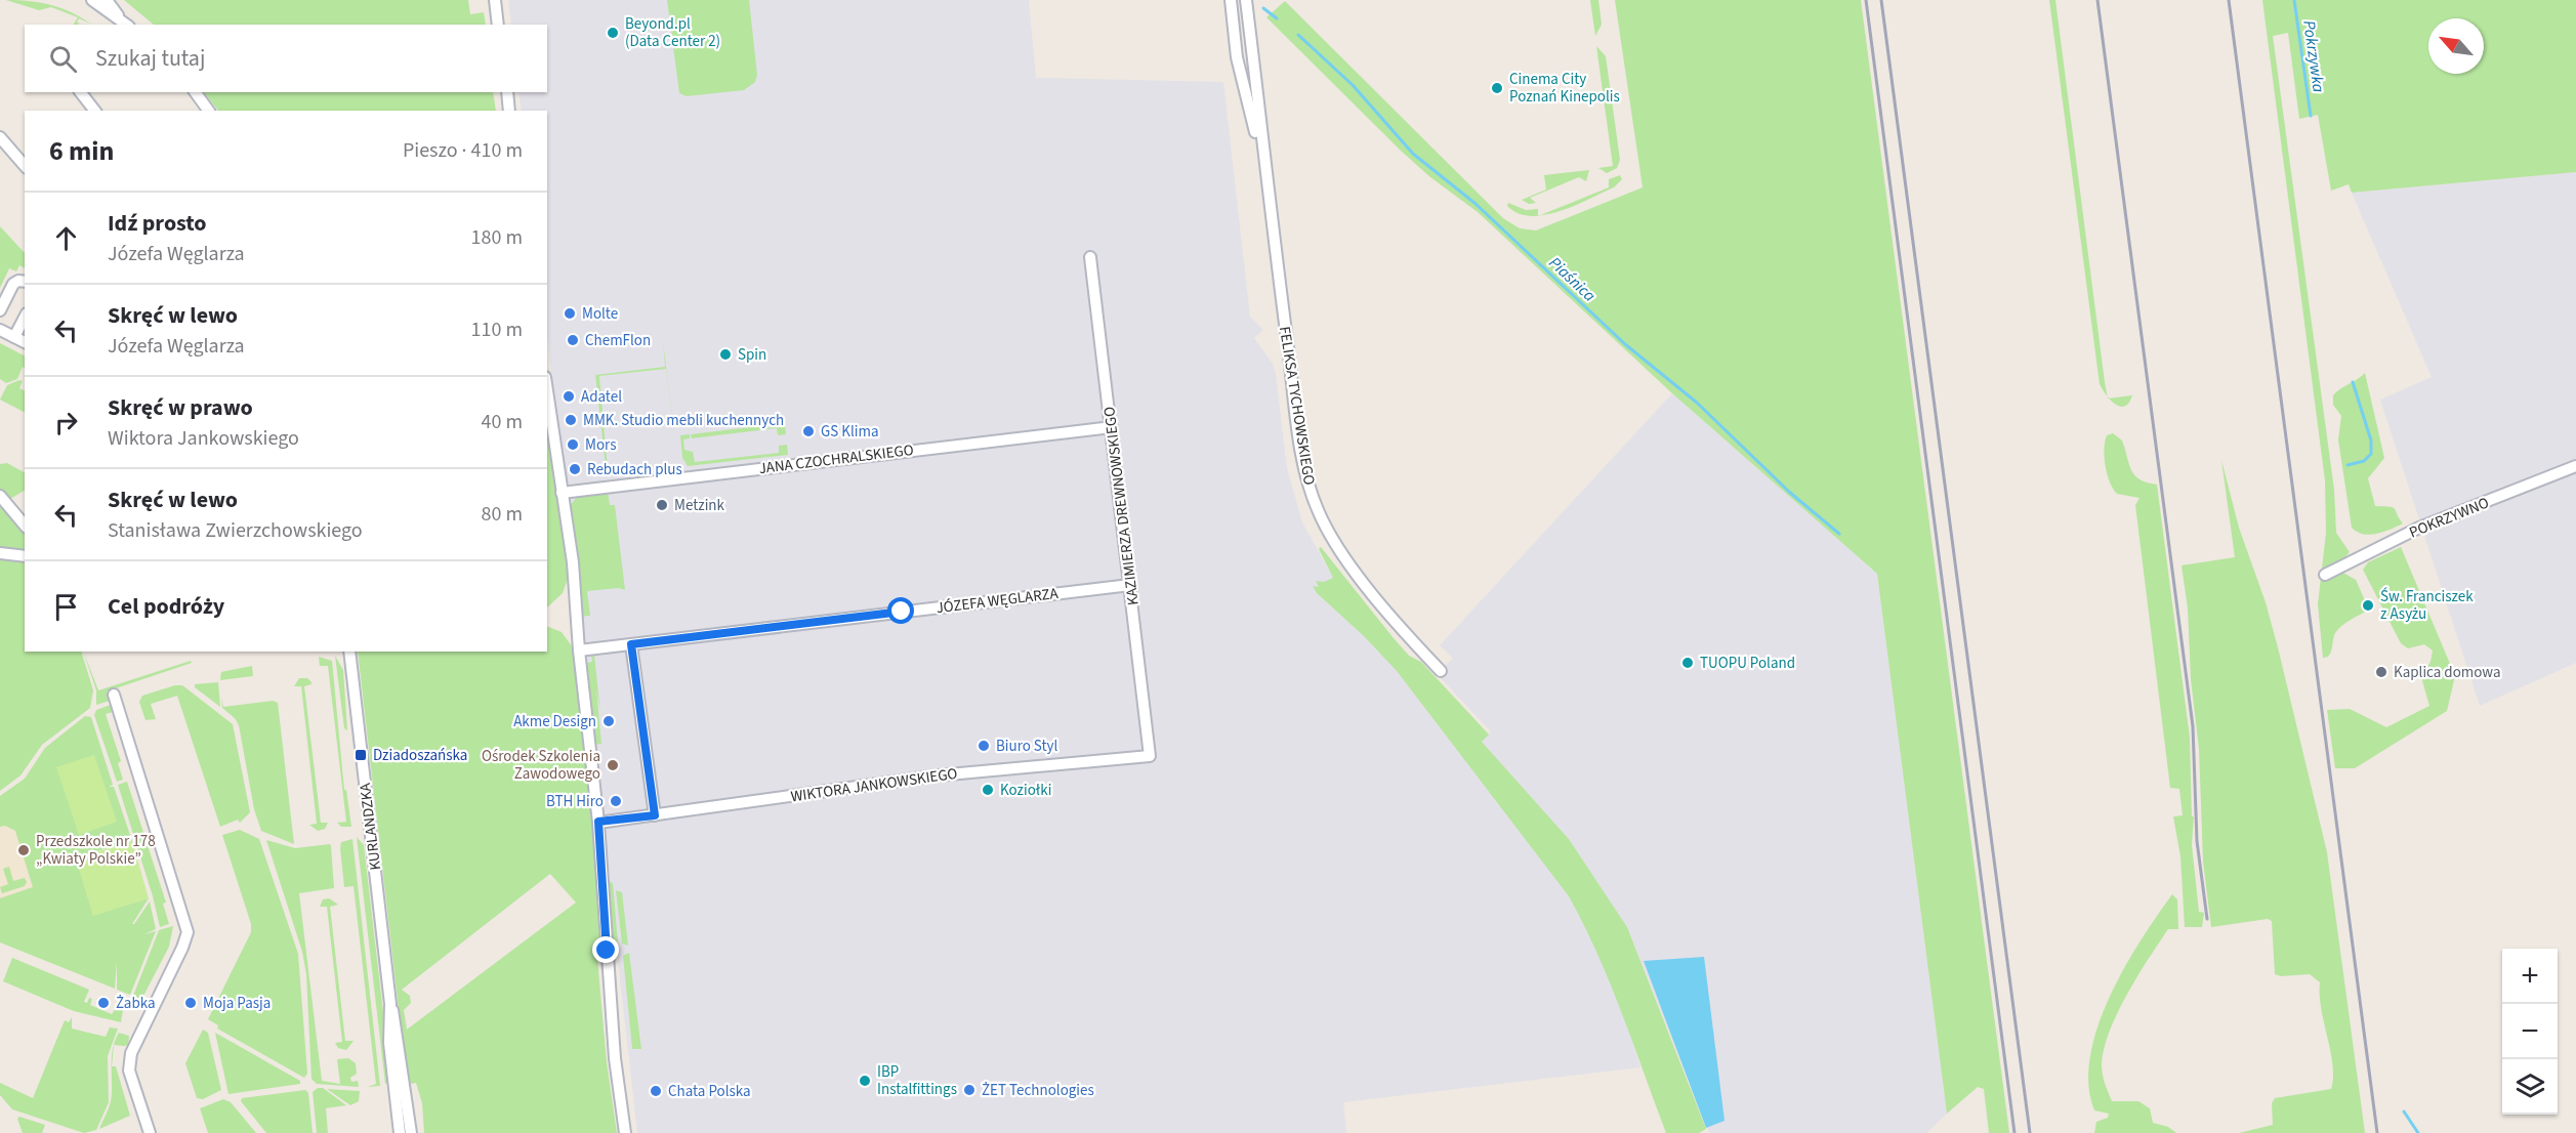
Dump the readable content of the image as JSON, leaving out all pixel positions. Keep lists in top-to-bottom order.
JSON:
{
  "streets": {
    "street": [
      "FELIKSA TYCHOWSKIEGO",
      "JANA CZOCHRALSKIEGO",
      "KAZIMIERZA DREWNOWSKIEGO",
      "POKRZYWNO",
      "JÓZEFA WĘGLARZA",
      "WIKTORA JANKOWSKIEGO",
      "KURLANDZKA"
    ]
  },
  "crossings": [
    ["JANA CZOCHRALSKIEGO", "KAZIMIERZA DREWNOWSKIEGO"],
    ["KAZIMIERZA DREWNOWSKIEGO", "JÓZEFA WĘGLARZA"],
    ["KAZIMIERZA DREWNOWSKIEGO", "WIKTORA JANKOWSKIEGO"]
  ],
  "water": ["Pokrzywka", "Piaśnica"],
  "places": {
    "other": [
      "Beyond.pl (Data Center 2)",
      "Cinema City Poznań Kinepolis",
      "Molte",
      "ChemFlon",
      "Spin",
      "Adatel",
      "MMK. Studio mebli kuchennych",
      "GS Klima",
      "Mors",
      "Rebudach plus",
      "Metzink",
      "Św. Franciszek z Asyżu",
      "TUOPU Poland",
      "Kaplica domowa",
      "Akme Design",
      "Biuro Styl",
      "Ośrodek Szkolenia Zawodowego",
      "Koziołki",
      "BTH Hiro",
      "Przedszkole nr 178 „Kwiaty Polskie”",
      "Żabka",
      "Moja Pasja",
      "IBP Instalfittings",
      "ŻET Technologies",
      "Chata Polska"
    ],
    "transit": ["Dziadoszańska"]
  },
  "north": "top left",
  "page": {
    "search": "Szukaj tutaj",
    "heading": ["6 min", "Pieszo · 410 m"],
    "list": [
      ["Idź prosto", "Józefa Węglarza", "180 m"],
      ["Skręć w lewo", "Józefa Węglarza", "110 m"],
      ["Skręć w prawo", "Wiktora Jankowskiego", "40 m"],
      ["Skręć w lewo", "Stanisława Zwierzchowskiego", "80 m"],
      "Cel podróży"
    ],
    "map_buttons": ["+", "−"]
  }
}
